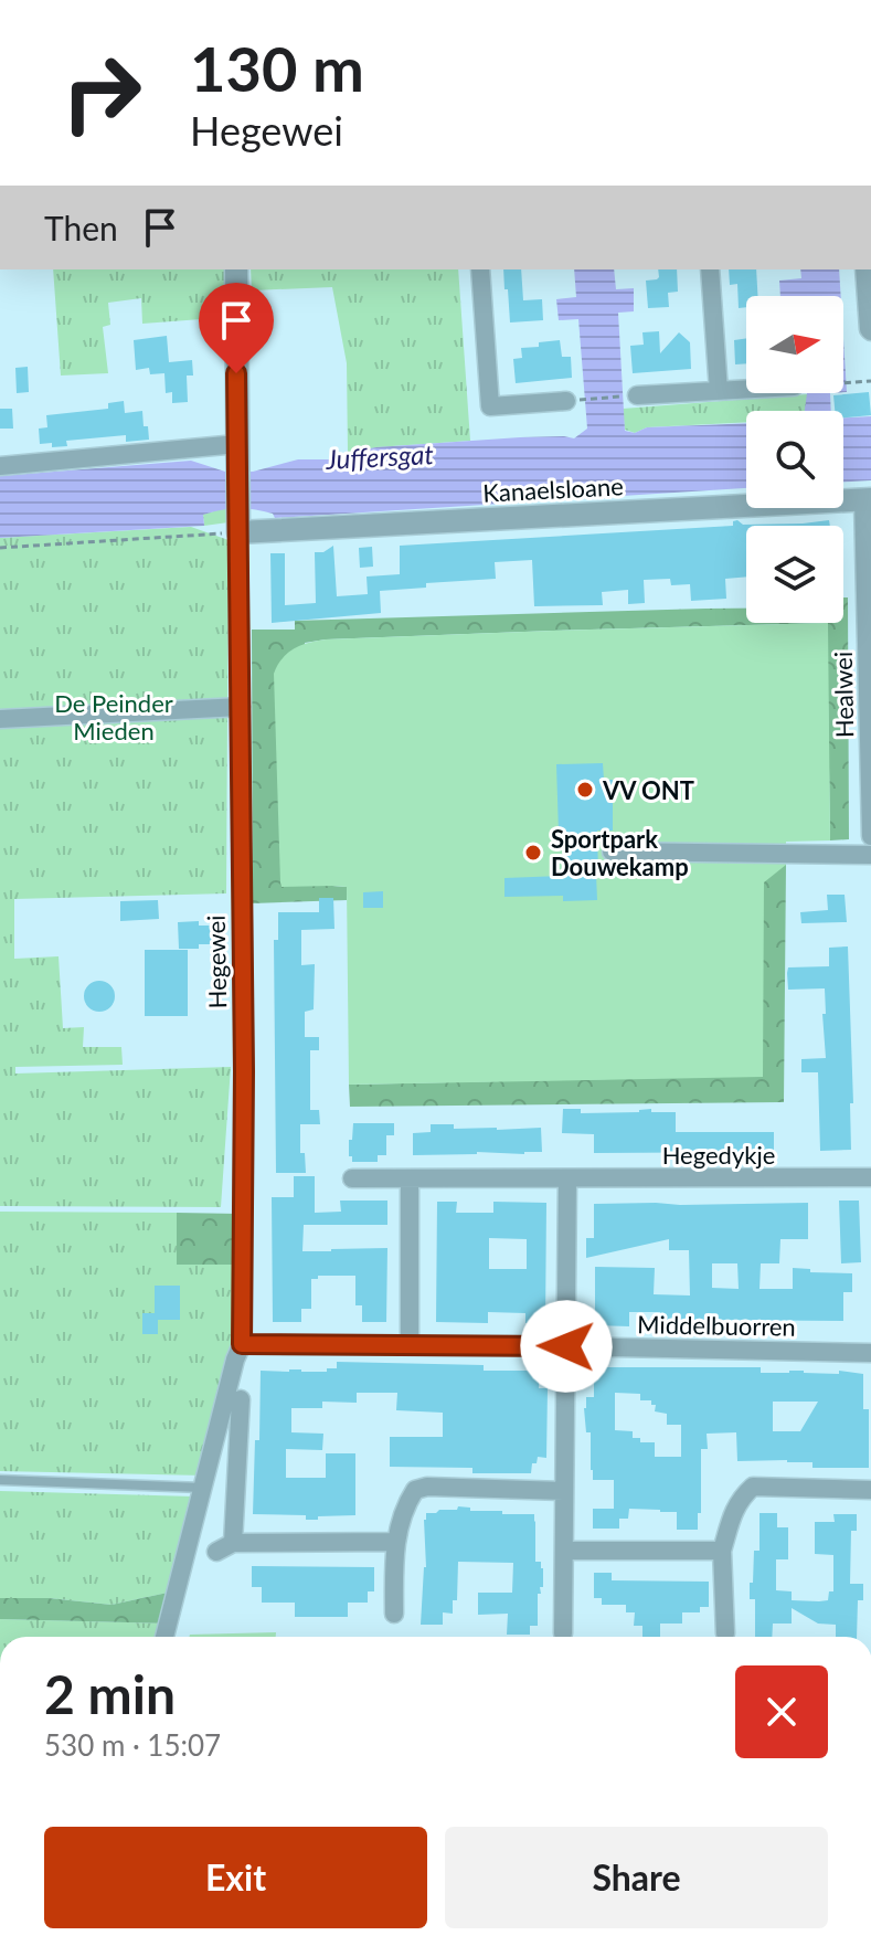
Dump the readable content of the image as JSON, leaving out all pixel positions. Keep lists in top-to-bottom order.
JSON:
{
  "streets": {
    "street": [
      "Kanaelsloane",
      "Healwei",
      "Hegewei",
      "Hegedykje",
      "Middelbuorren"
    ]
  },
  "crossings": [
    ["Kanaelsloane", "Healwei"],
    ["Kanaelsloane", "Hegewei"],
    ["Hegewei", "Middelbuorren"]
  ],
  "water": ["Juffersgat"],
  "parks": ["De Peinder Mieden"],
  "places": ["VV ONT", "Sportpark Douwekamp"],
  "north": "right",
  "page": {
    "turn": ["130 m", "Hegewei"],
    "then": "Then",
    "heading": ["2 min", "530 m · 15:07"],
    "buttons": ["Exit", "Share"]
  }
}
